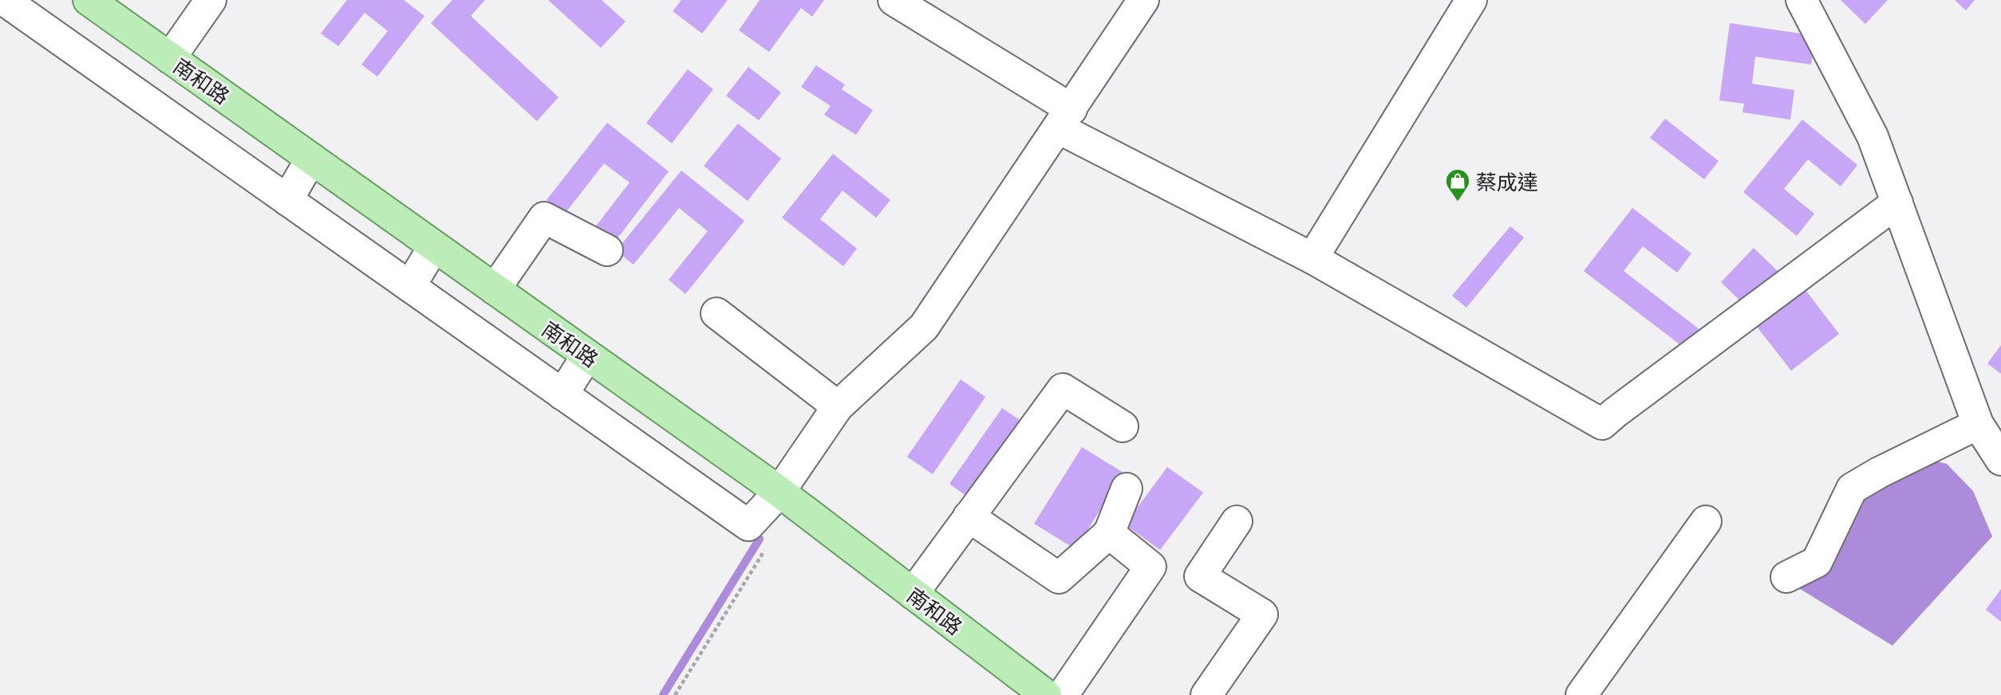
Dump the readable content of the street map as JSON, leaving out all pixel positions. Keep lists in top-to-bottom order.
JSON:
{
  "streets": {
    "main road": ["南和路"]
  },
  "places": {
    "shop": ["蔡成達"]
  }
}
